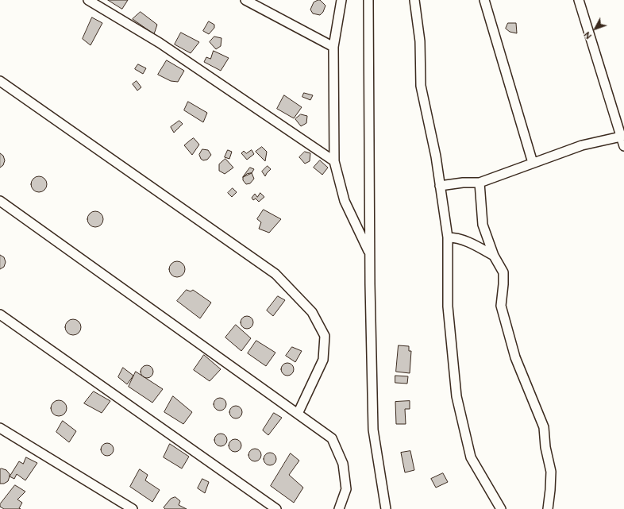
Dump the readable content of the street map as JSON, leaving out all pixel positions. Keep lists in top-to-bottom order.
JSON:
{
  "north": "bottom left"
}
